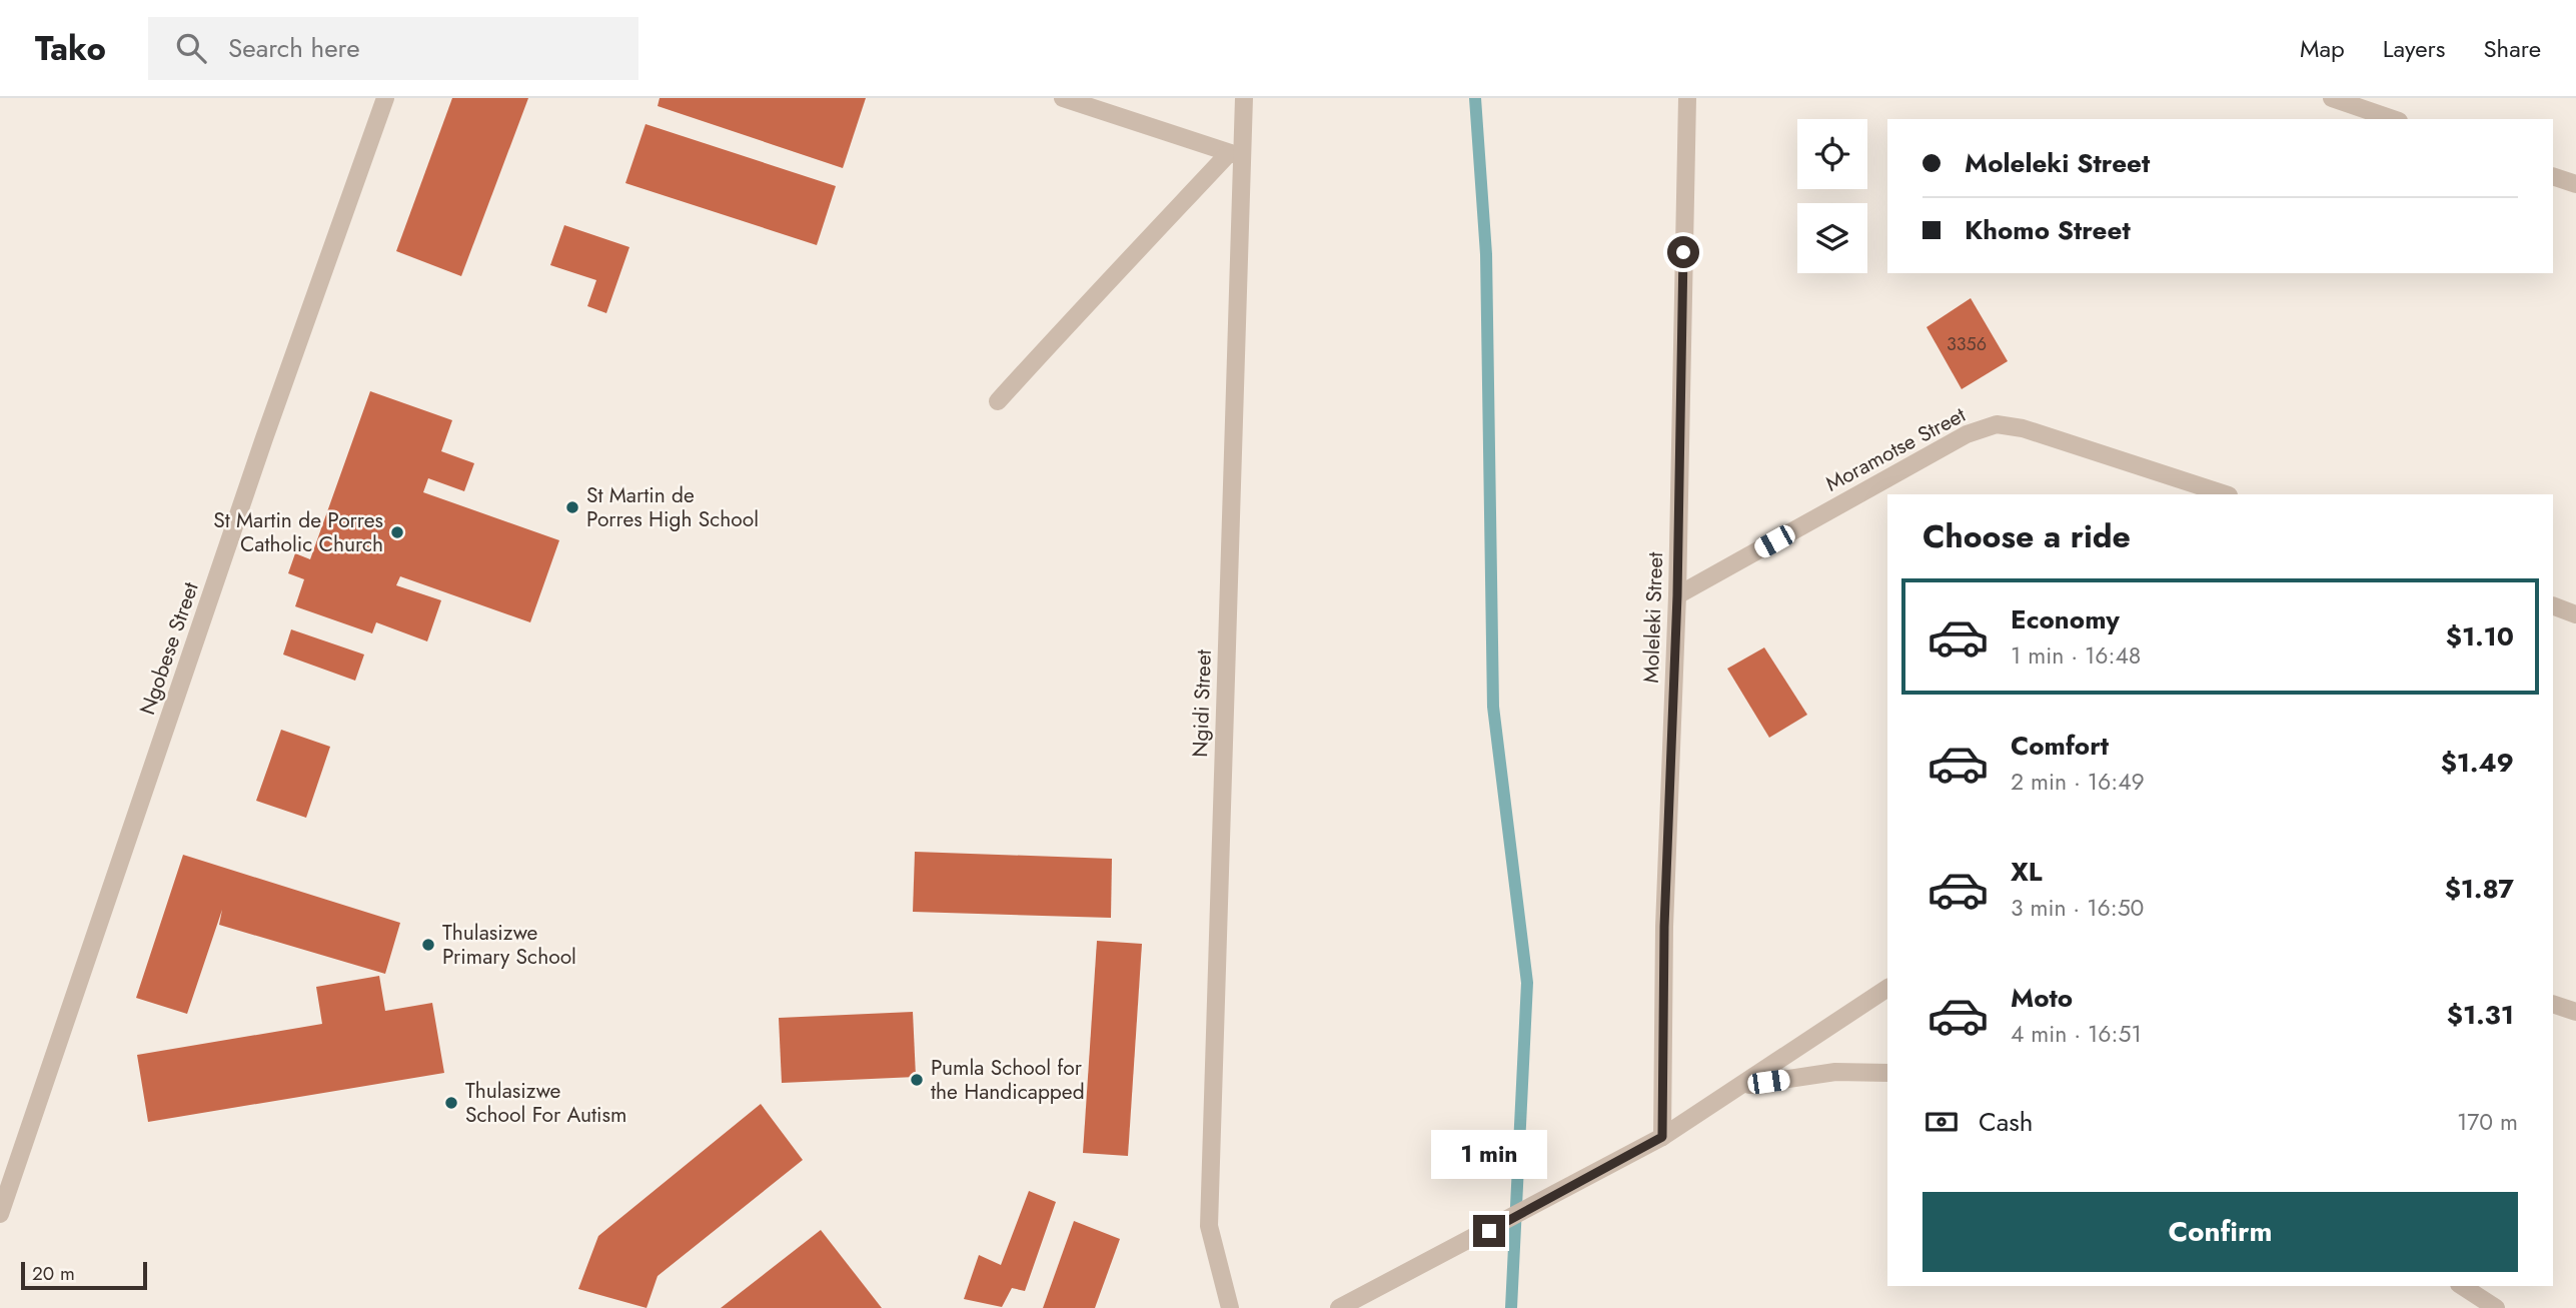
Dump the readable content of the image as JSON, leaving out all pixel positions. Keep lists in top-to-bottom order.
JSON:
{
  "streets": {
    "street": [
      "Moramotse Street",
      "Moleleki Street",
      "Ngobese Street",
      "Ngidi Street"
    ]
  },
  "crossings": [
    ["Moramotse Street", "Moleleki Street"]
  ],
  "places": [
    "St Martin de Porres High School",
    "St Martin de Porres Catholic Church",
    "Thulasizwe Primary School",
    "Pumla School for the Handicapped",
    "Thulasizwe School For Autism"
  ],
  "house_numbers": ["3356"],
  "scale_bar": "20 m",
  "page": {
    "header": "Tako",
    "search": "Search here",
    "nav": ["Map", "Layers", "Share"],
    "banner": ["Moleleki Street", "Khomo Street"],
    "heading": "Choose a ride",
    "list": [
      {
        "name": "Economy",
        "note": "1 min · 16:48",
        "value": "$1.10"
      },
      {
        "name": "Comfort",
        "note": "2 min · 16:49",
        "value": "$1.49"
      },
      {
        "name": "XL",
        "note": "3 min · 16:50",
        "value": "$1.87"
      },
      {
        "name": "Moto",
        "note": "4 min · 16:51",
        "value": "$1.31"
      }
    ],
    "pay": ["Cash", "170 m"],
    "bubble": "1 min",
    "buttons": "Confirm",
    "scale": "20 m"
  }
}
